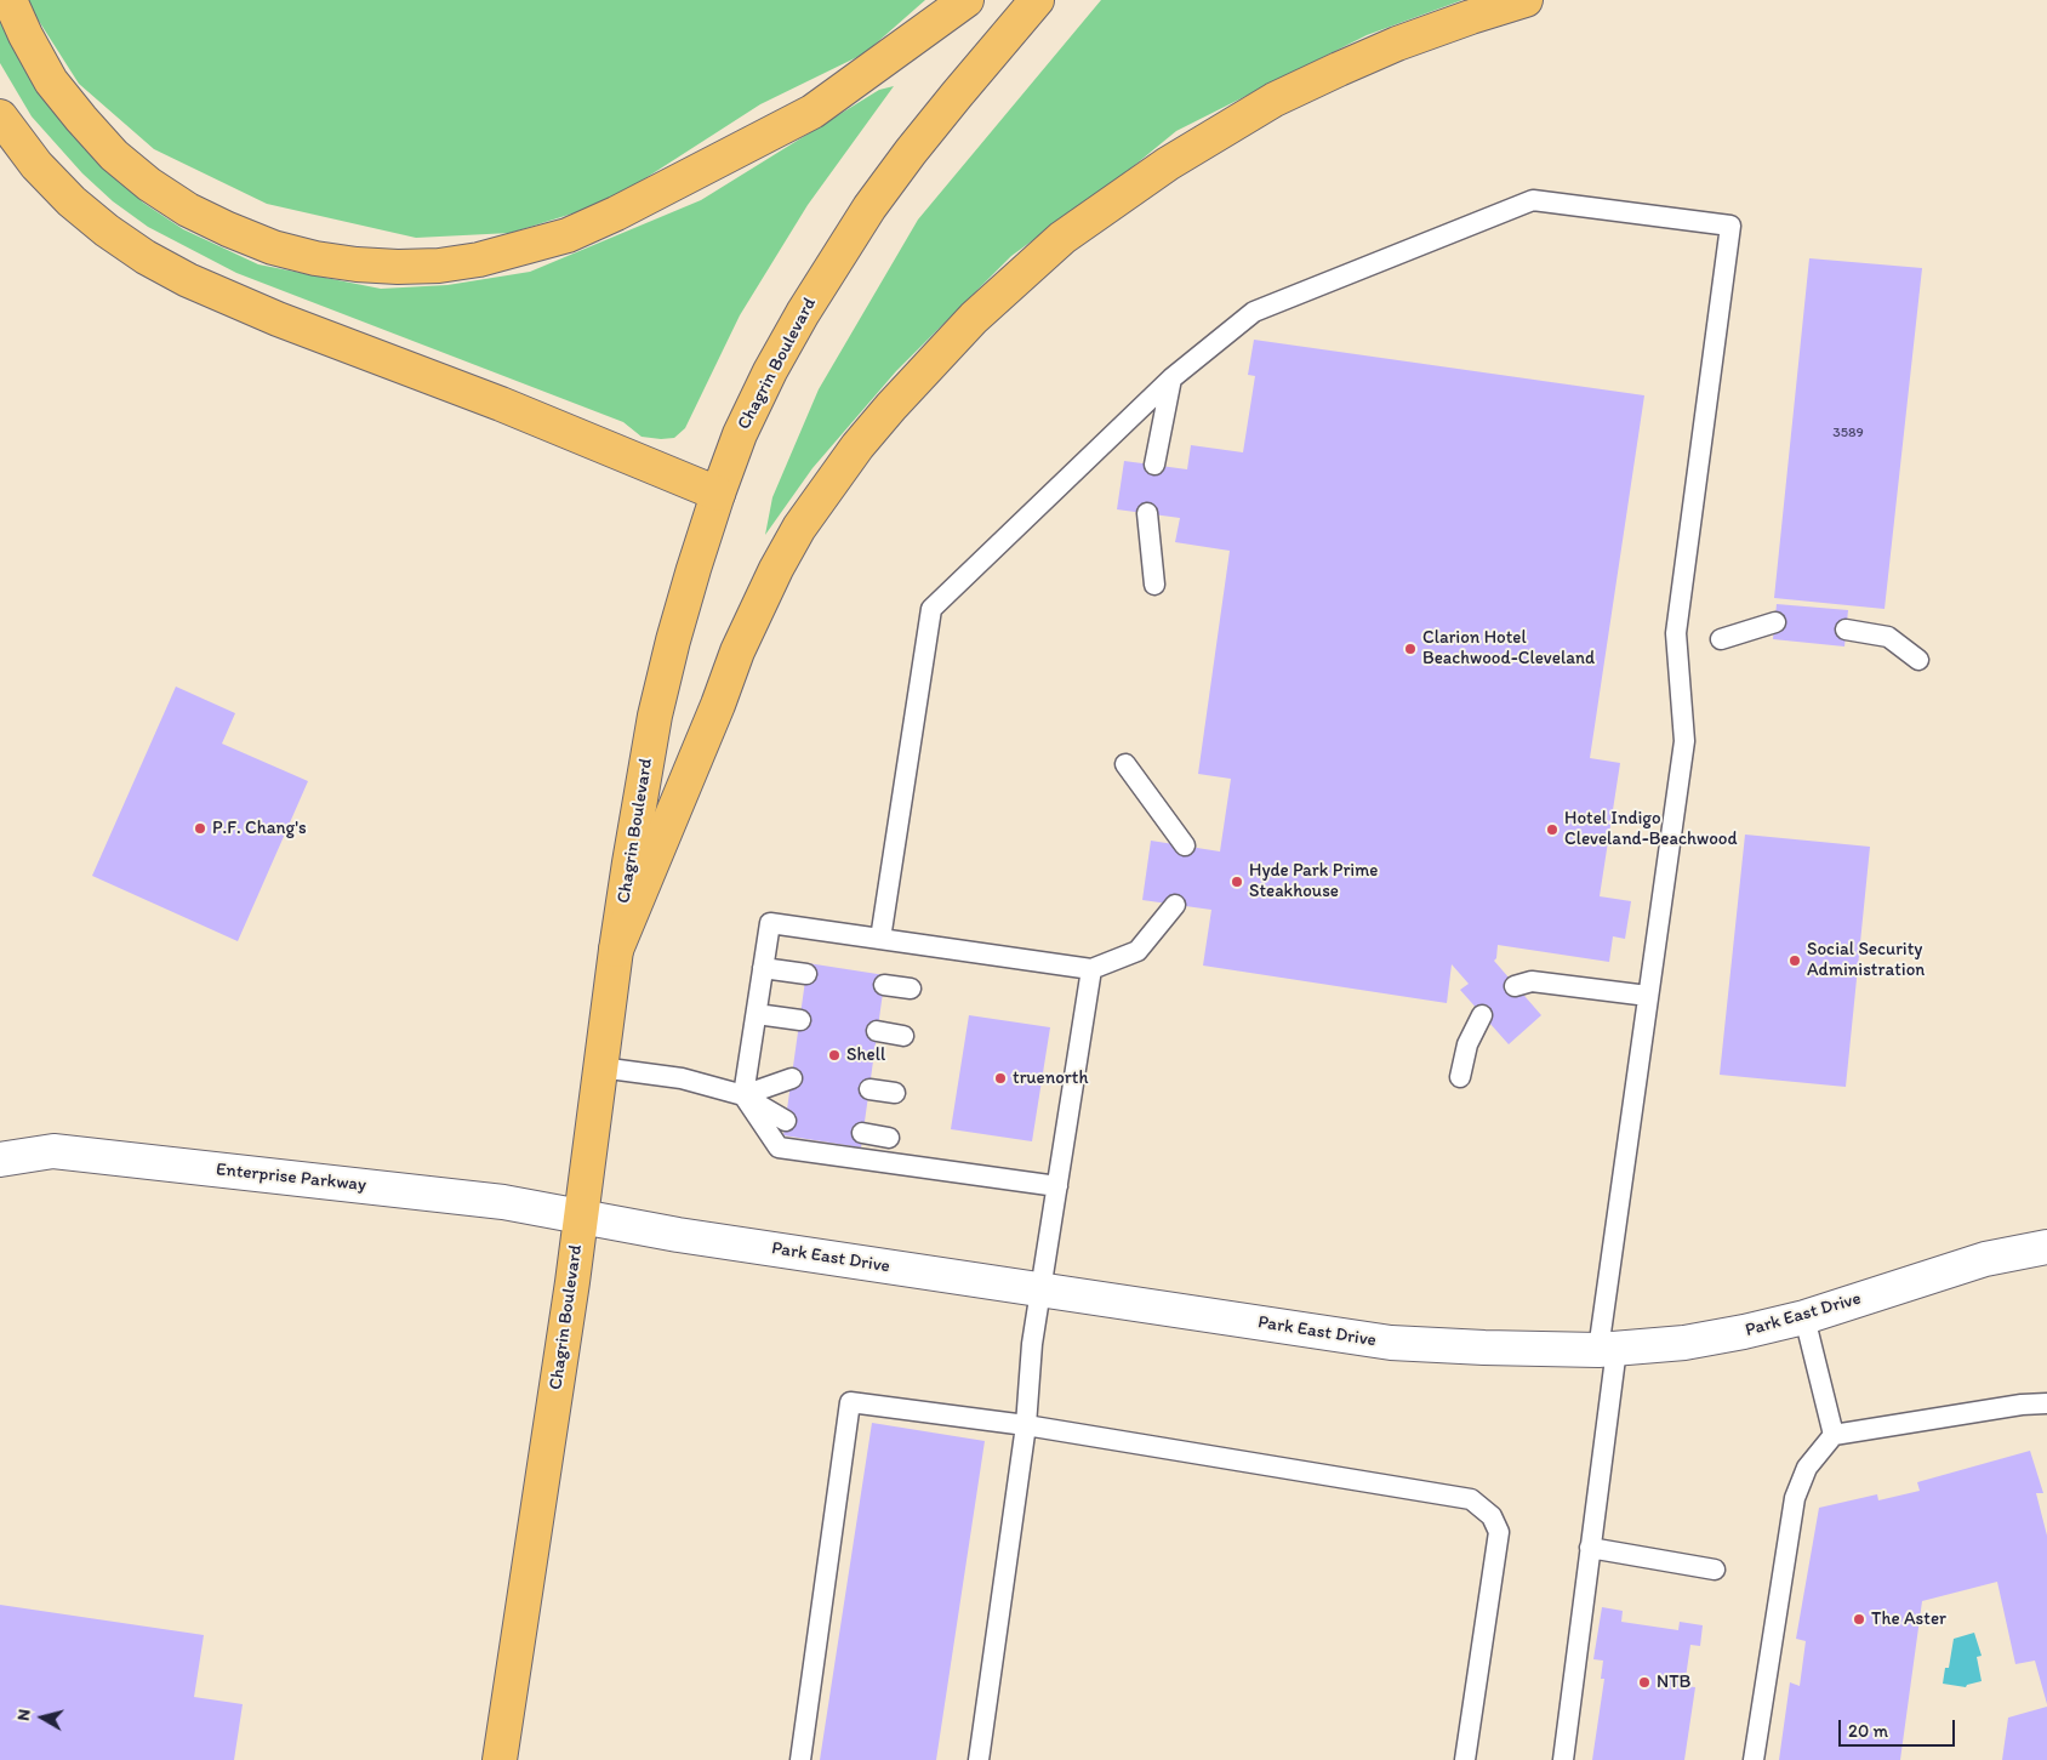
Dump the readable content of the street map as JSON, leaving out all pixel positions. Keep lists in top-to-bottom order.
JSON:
{
  "streets": {
    "main road": ["Chagrin Boulevard"],
    "street": ["Enterprise Parkway", "Park East Drive"]
  },
  "crossings": [
    ["Chagrin Boulevard", "Enterprise Parkway"],
    ["Chagrin Boulevard", "Park East Drive"],
    ["Enterprise Parkway", "Park East Drive"]
  ],
  "places": [
    "Clarion Hotel Beachwood-Cleveland",
    "P.F. Chang's",
    "Hotel Indigo Cleveland-Beachwood",
    "Hyde Park Prime Steakhouse",
    "Social Security Administration",
    "Shell",
    "truenorth",
    "The Aster",
    "NTB"
  ],
  "house_numbers": ["3589"],
  "scale_bar": "20 m",
  "north": "left"
}
